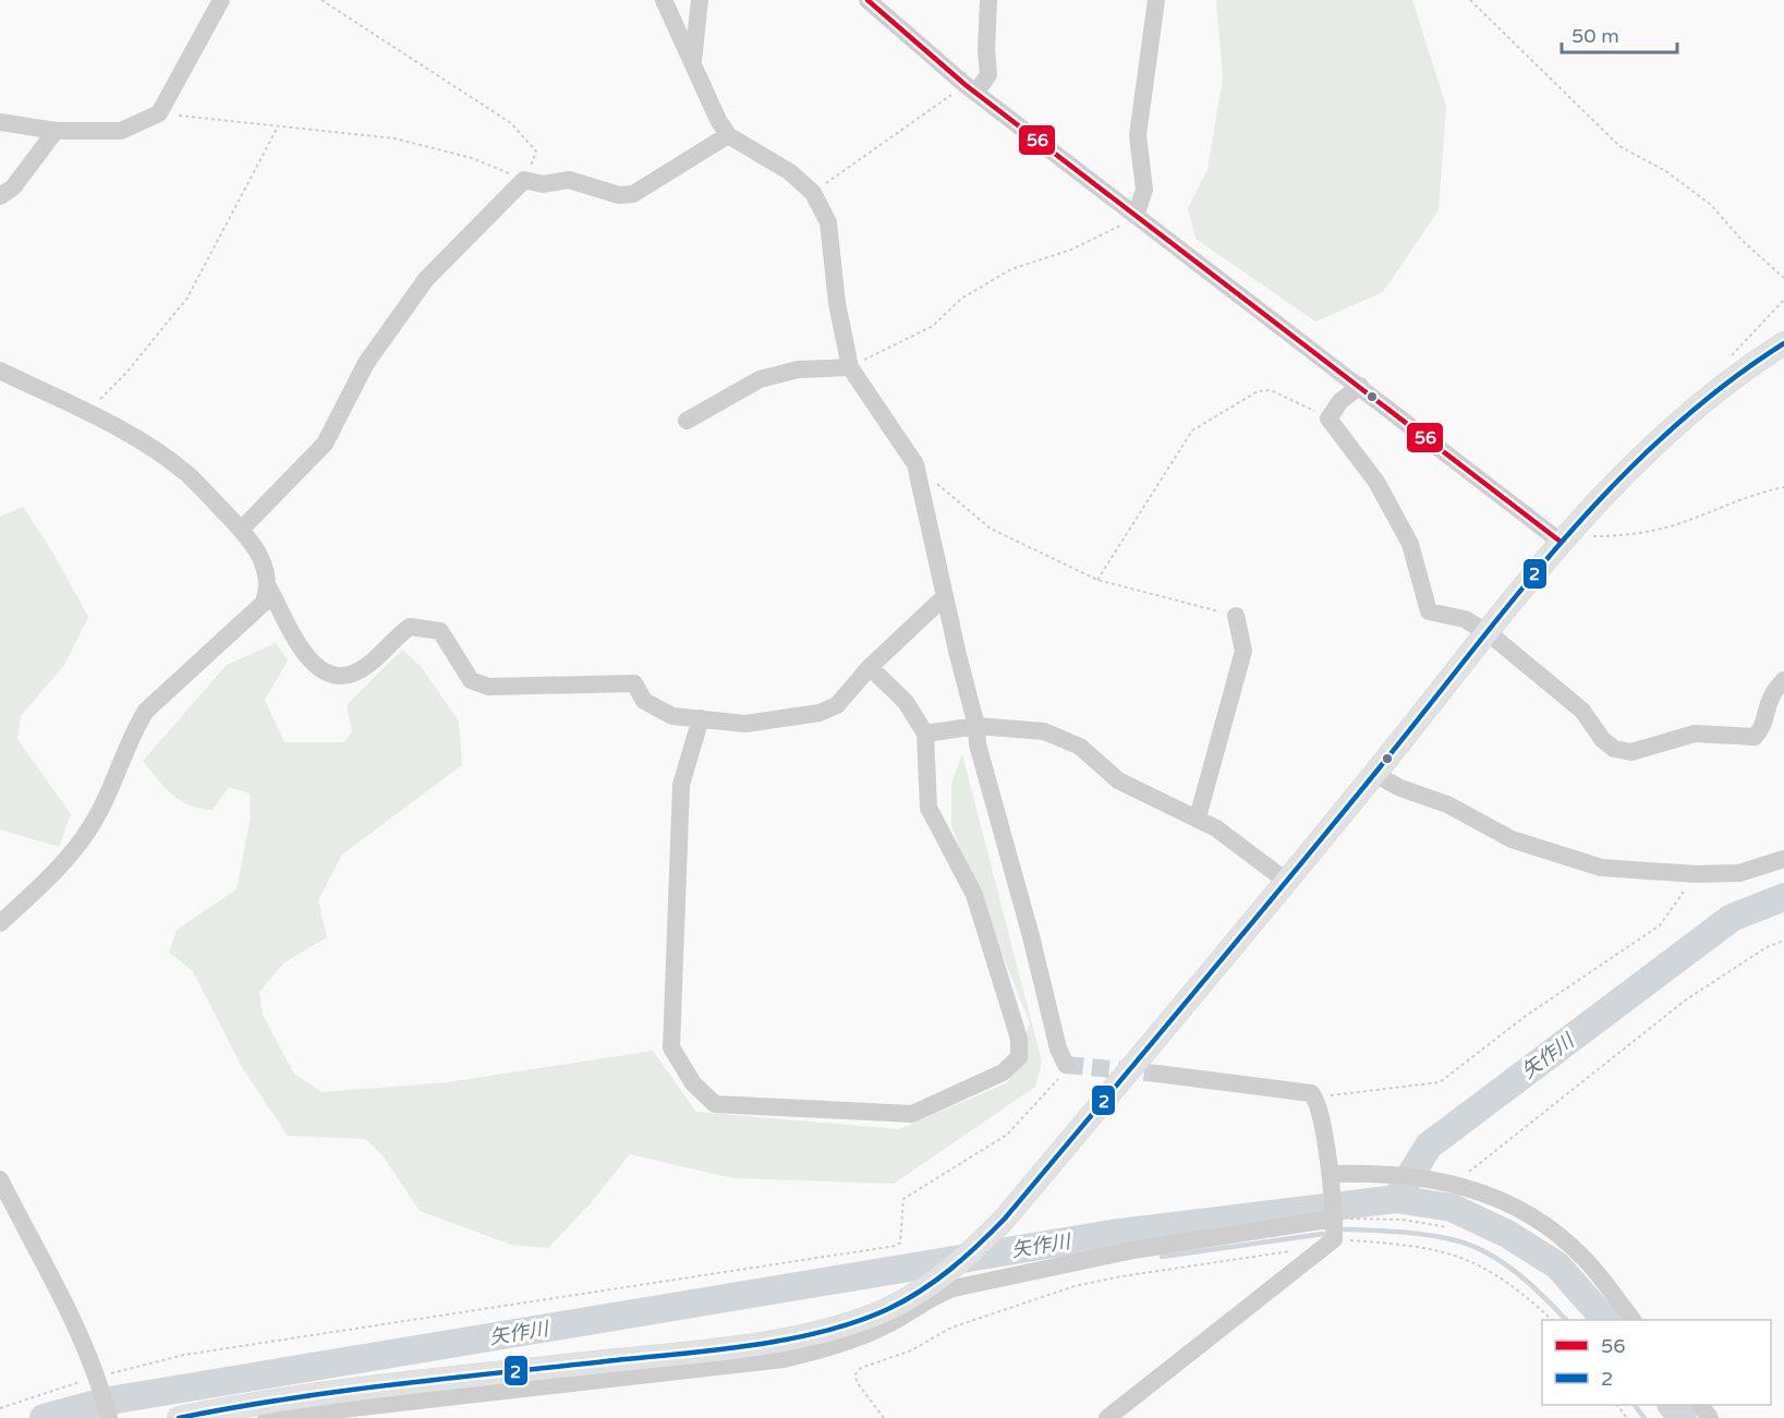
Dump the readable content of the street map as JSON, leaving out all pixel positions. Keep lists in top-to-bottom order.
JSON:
{
  "water": ["矢作川"],
  "lines": ["transit line 56", "transit line 2"],
  "legend": ["56", "2"],
  "scale_bar": "50 m"
}
